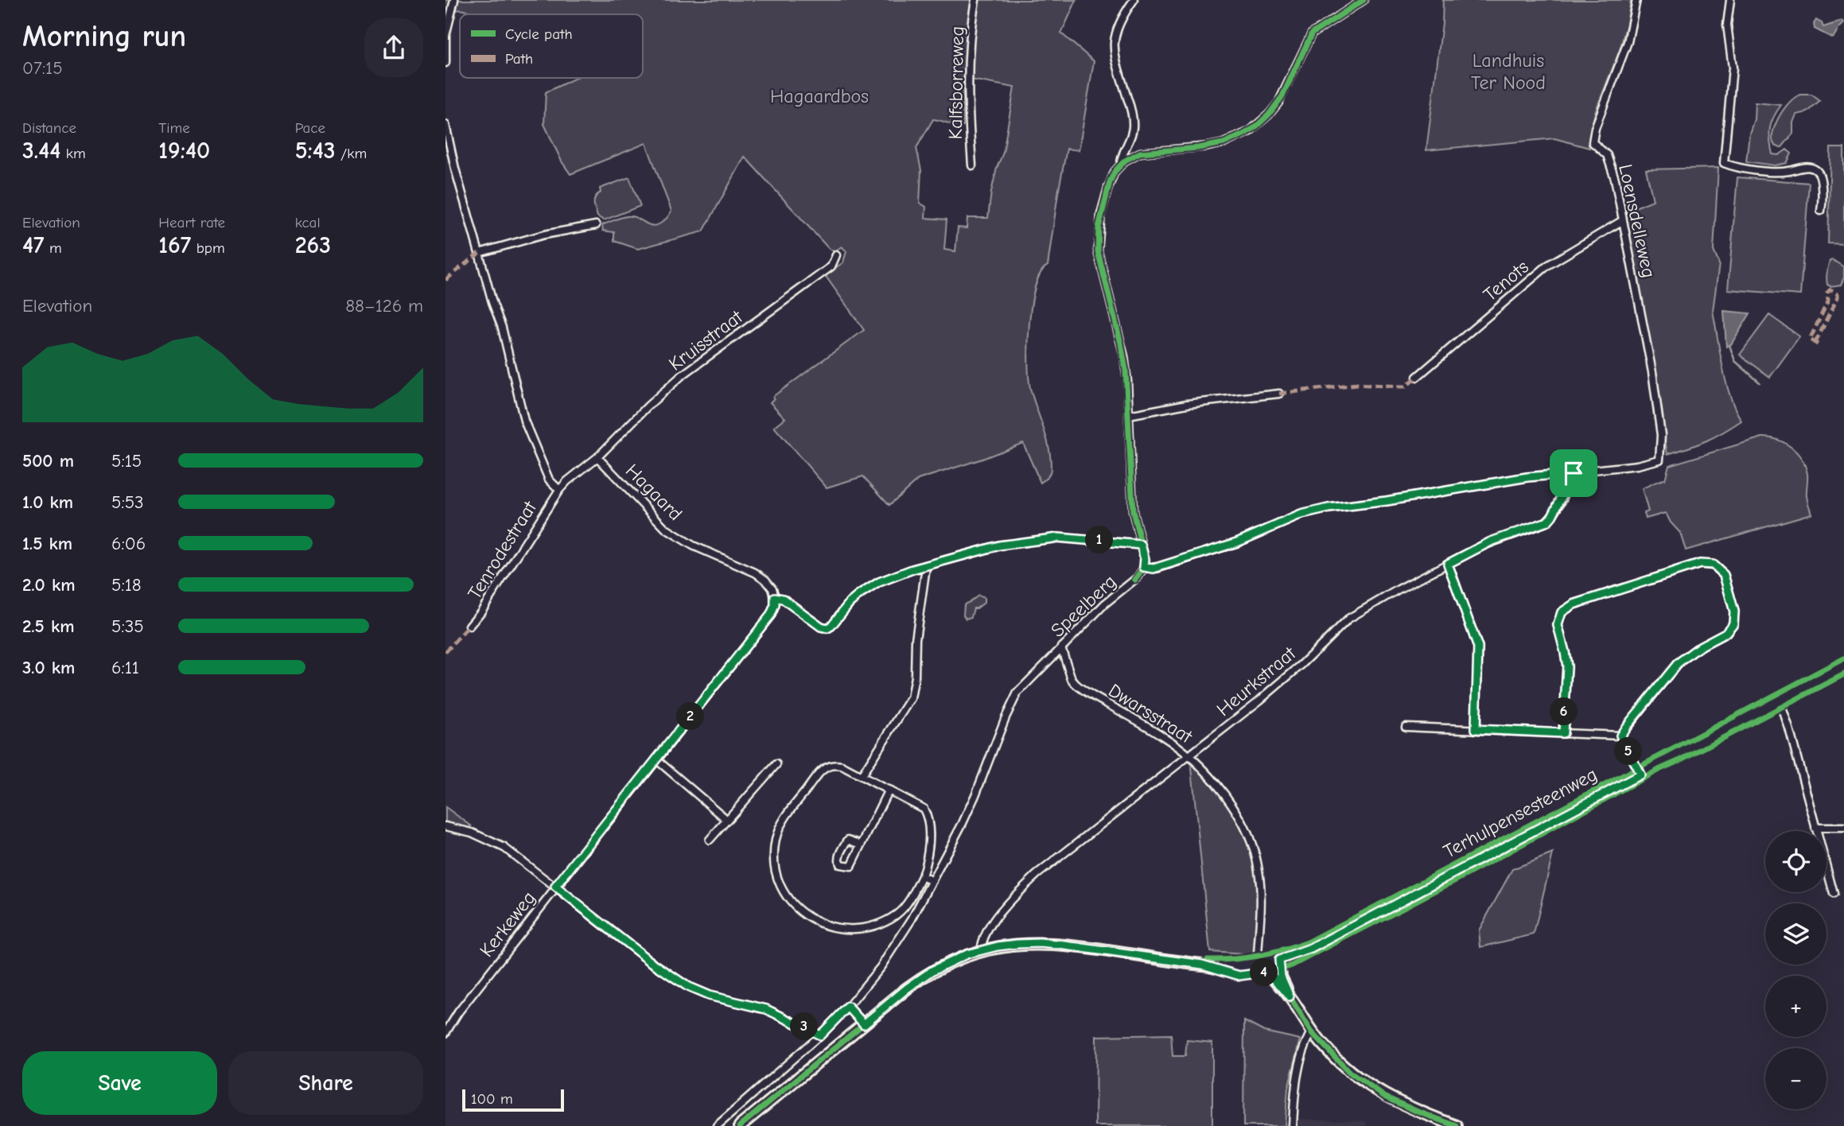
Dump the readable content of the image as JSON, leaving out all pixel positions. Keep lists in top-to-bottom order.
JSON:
{
  "streets": {
    "main road": ["Terhulpensesteenweg"],
    "street": [
      "Kalfsborreweg",
      "Loensdelleweg",
      "Tenots",
      "Kruisstraat",
      "Hagaard",
      "Tenrodestraat",
      "Speelberg",
      "Heurkstraat",
      "Dwarsstraat",
      "Kerkeweg"
    ]
  },
  "crossings": [
    ["Loensdelleweg", "Tenots"],
    ["Loensdelleweg", "Heurkstraat"],
    ["Kruisstraat", "Hagaard"],
    ["Hagaard", "Kerkeweg"],
    ["Speelberg", "Dwarsstraat"],
    ["Heurkstraat", "Dwarsstraat"],
    ["Heurkstraat", "Terhulpensesteenweg"],
    ["Dwarsstraat", "Terhulpensesteenweg"]
  ],
  "parks": ["Landhuis Ter Nood", "Hagaardbos"],
  "legend": ["Cycle path", "Path"],
  "scale_bar": "100 m",
  "page": {
    "heading": ["Morning run", "07:15"],
    "stats": [
      ["Distance", "3.44 km"],
      ["Time", "19:40"],
      ["Pace", "5:43 /km"],
      ["Elevation", "47 m"],
      ["Heart rate", "167 bpm"],
      ["kcal", "263"]
    ],
    "chart": ["Elevation", "88–126 m"],
    "list": [
      {
        "name": "500 m",
        "note": "5:15"
      },
      {
        "name": "1.0 km",
        "note": "5:53"
      },
      {
        "name": "1.5 km",
        "note": "6:06"
      },
      {
        "name": "2.0 km",
        "note": "5:18"
      },
      {
        "name": "2.5 km",
        "note": "5:35"
      },
      {
        "name": "3.0 km",
        "note": "6:11"
      }
    ],
    "pins": [
      "1",
      "6",
      "2",
      "5",
      "4",
      "3"
    ],
    "map_buttons": ["+", "−"],
    "buttons": ["Save", "Share"],
    "scale": "100 m"
  }
}
